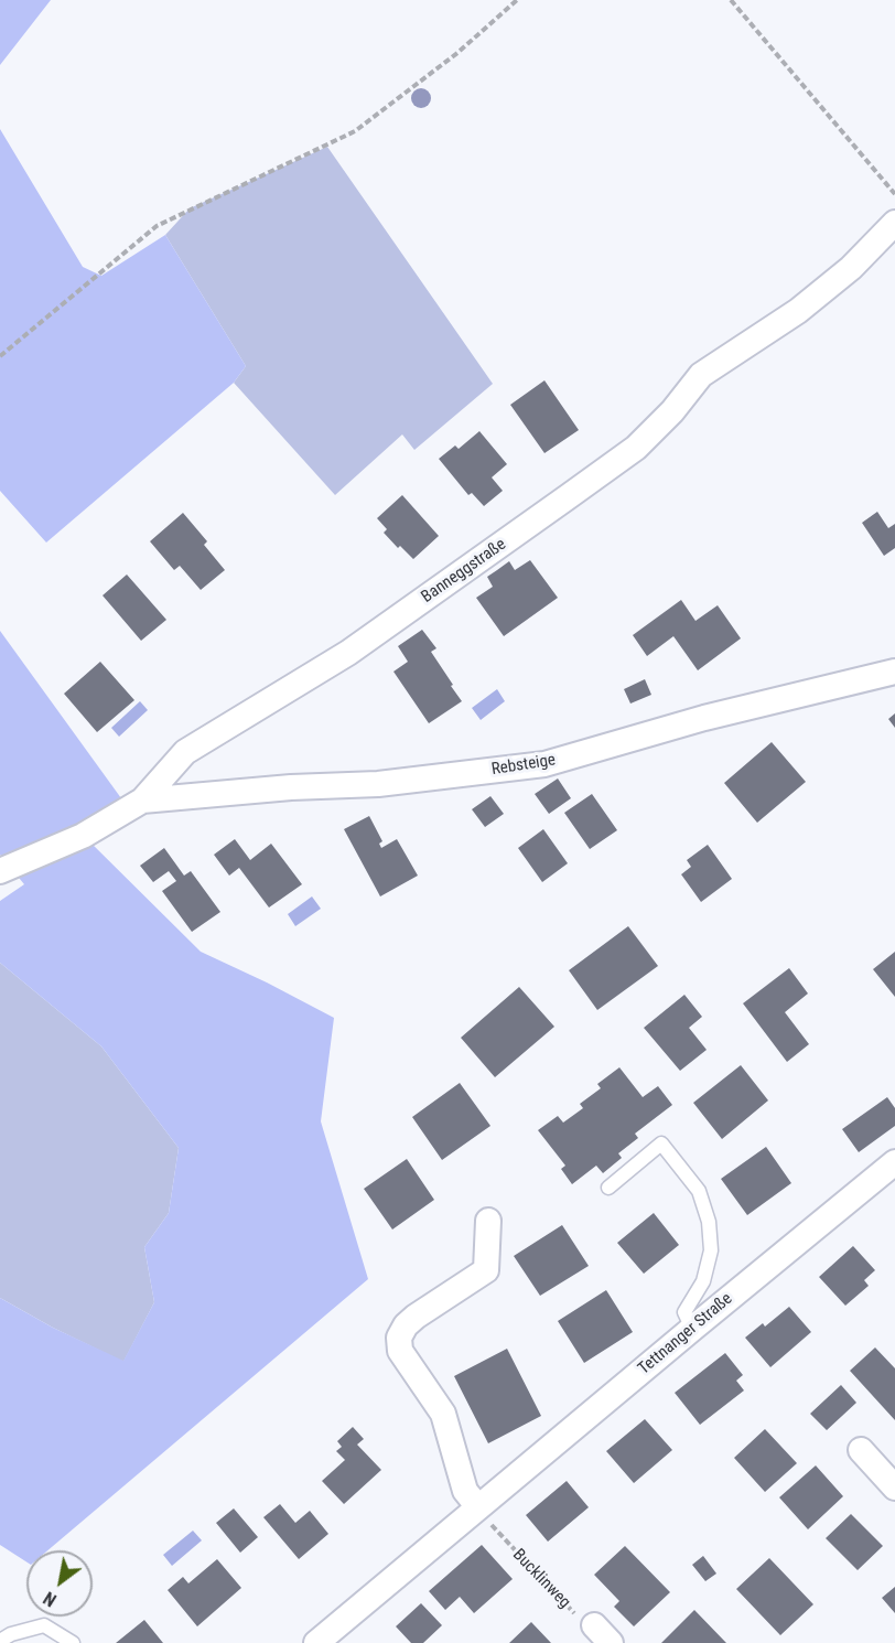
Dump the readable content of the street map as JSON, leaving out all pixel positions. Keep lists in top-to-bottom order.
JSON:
{
  "streets": {
    "street": ["Banneggstraße", "Rebsteige", "Tettnanger Straße"],
    "path": ["Bucklinweg"]
  },
  "crossings": [
    ["Banneggstraße", "Rebsteige"],
    ["Tettnanger Straße", "Bucklinweg"]
  ],
  "north": "bottom left"
}
